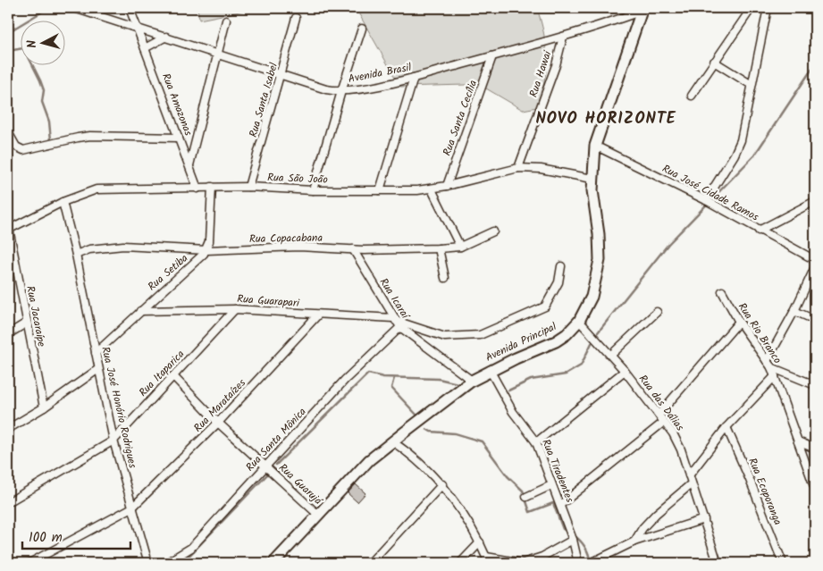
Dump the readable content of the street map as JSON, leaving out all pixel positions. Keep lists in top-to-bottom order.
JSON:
{
  "streets": {
    "street": [
      "Avenida Brasil",
      "Rua Hawai",
      "Rua Santa Isabel",
      "Rua Amazonas",
      "Rua Santa Cecília",
      "Rua São João",
      "Rua José Cidade Ramos",
      "Rua Copacabana",
      "Rua Setiba",
      "Rua Icaraí",
      "Rua Guarapari",
      "Rua Jacaraípe",
      "Rua Rio Branco",
      "Avenida Principal",
      "Rua Itaparica",
      "Rua das Dálias",
      "Rua Marataízes",
      "Rua José Honório Rodrigues",
      "Rua Santa Mônica",
      "Rua Tiradentes",
      "Rua Guarujá",
      "Rua Ecoporanga"
    ]
  },
  "crossings": [
    ["Avenida Brasil", "Rua Hawai"],
    ["Avenida Brasil", "Rua Santa Isabel"],
    ["Avenida Brasil", "Rua Amazonas"],
    ["Avenida Brasil", "Rua Santa Cecília"],
    ["Avenida Brasil", "Avenida Principal"],
    ["Rua Hawai", "Rua São João"],
    ["Rua Santa Isabel", "Rua São João"],
    ["Rua Amazonas", "Rua São João"],
    ["Rua Santa Cecília", "Rua São João"],
    ["Rua São João", "Rua Jacaraípe"],
    ["Rua São João", "Avenida Principal"],
    ["Rua São João", "Rua José Honório Rodrigues"],
    ["Rua José Cidade Ramos", "Avenida Principal"],
    ["Rua Copacabana", "Rua Setiba"],
    ["Rua Copacabana", "Rua Icaraí"],
    ["Rua Copacabana", "Rua José Honório Rodrigues"],
    ["Rua Setiba", "Rua Guarapari"],
    ["Rua Setiba", "Rua José Honório Rodrigues"],
    ["Rua Icaraí", "Rua Guarapari"],
    ["Rua Icaraí", "Avenida Principal"],
    ["Rua Icaraí", "Rua Santa Mônica"],
    ["Rua Guarapari", "Rua Itaparica"],
    ["Rua Guarapari", "Rua Marataízes"],
    ["Rua Guarapari", "Rua Santa Mônica"],
    ["Avenida Principal", "Rua das Dálias"],
    ["Avenida Principal", "Rua Tiradentes"],
    ["Avenida Principal", "Rua Guarujá"],
    ["Rua Itaparica", "Rua José Honório Rodrigues"],
    ["Rua Itaparica", "Rua Guarujá"],
    ["Rua Marataízes", "Rua José Honório Rodrigues"],
    ["Rua Marataízes", "Rua Guarujá"],
    ["Rua Santa Mônica", "Rua Guarujá"]
  ],
  "districts": ["NOVO HORIZONTE"],
  "scale_bar": "100 m",
  "north": "left"
}
